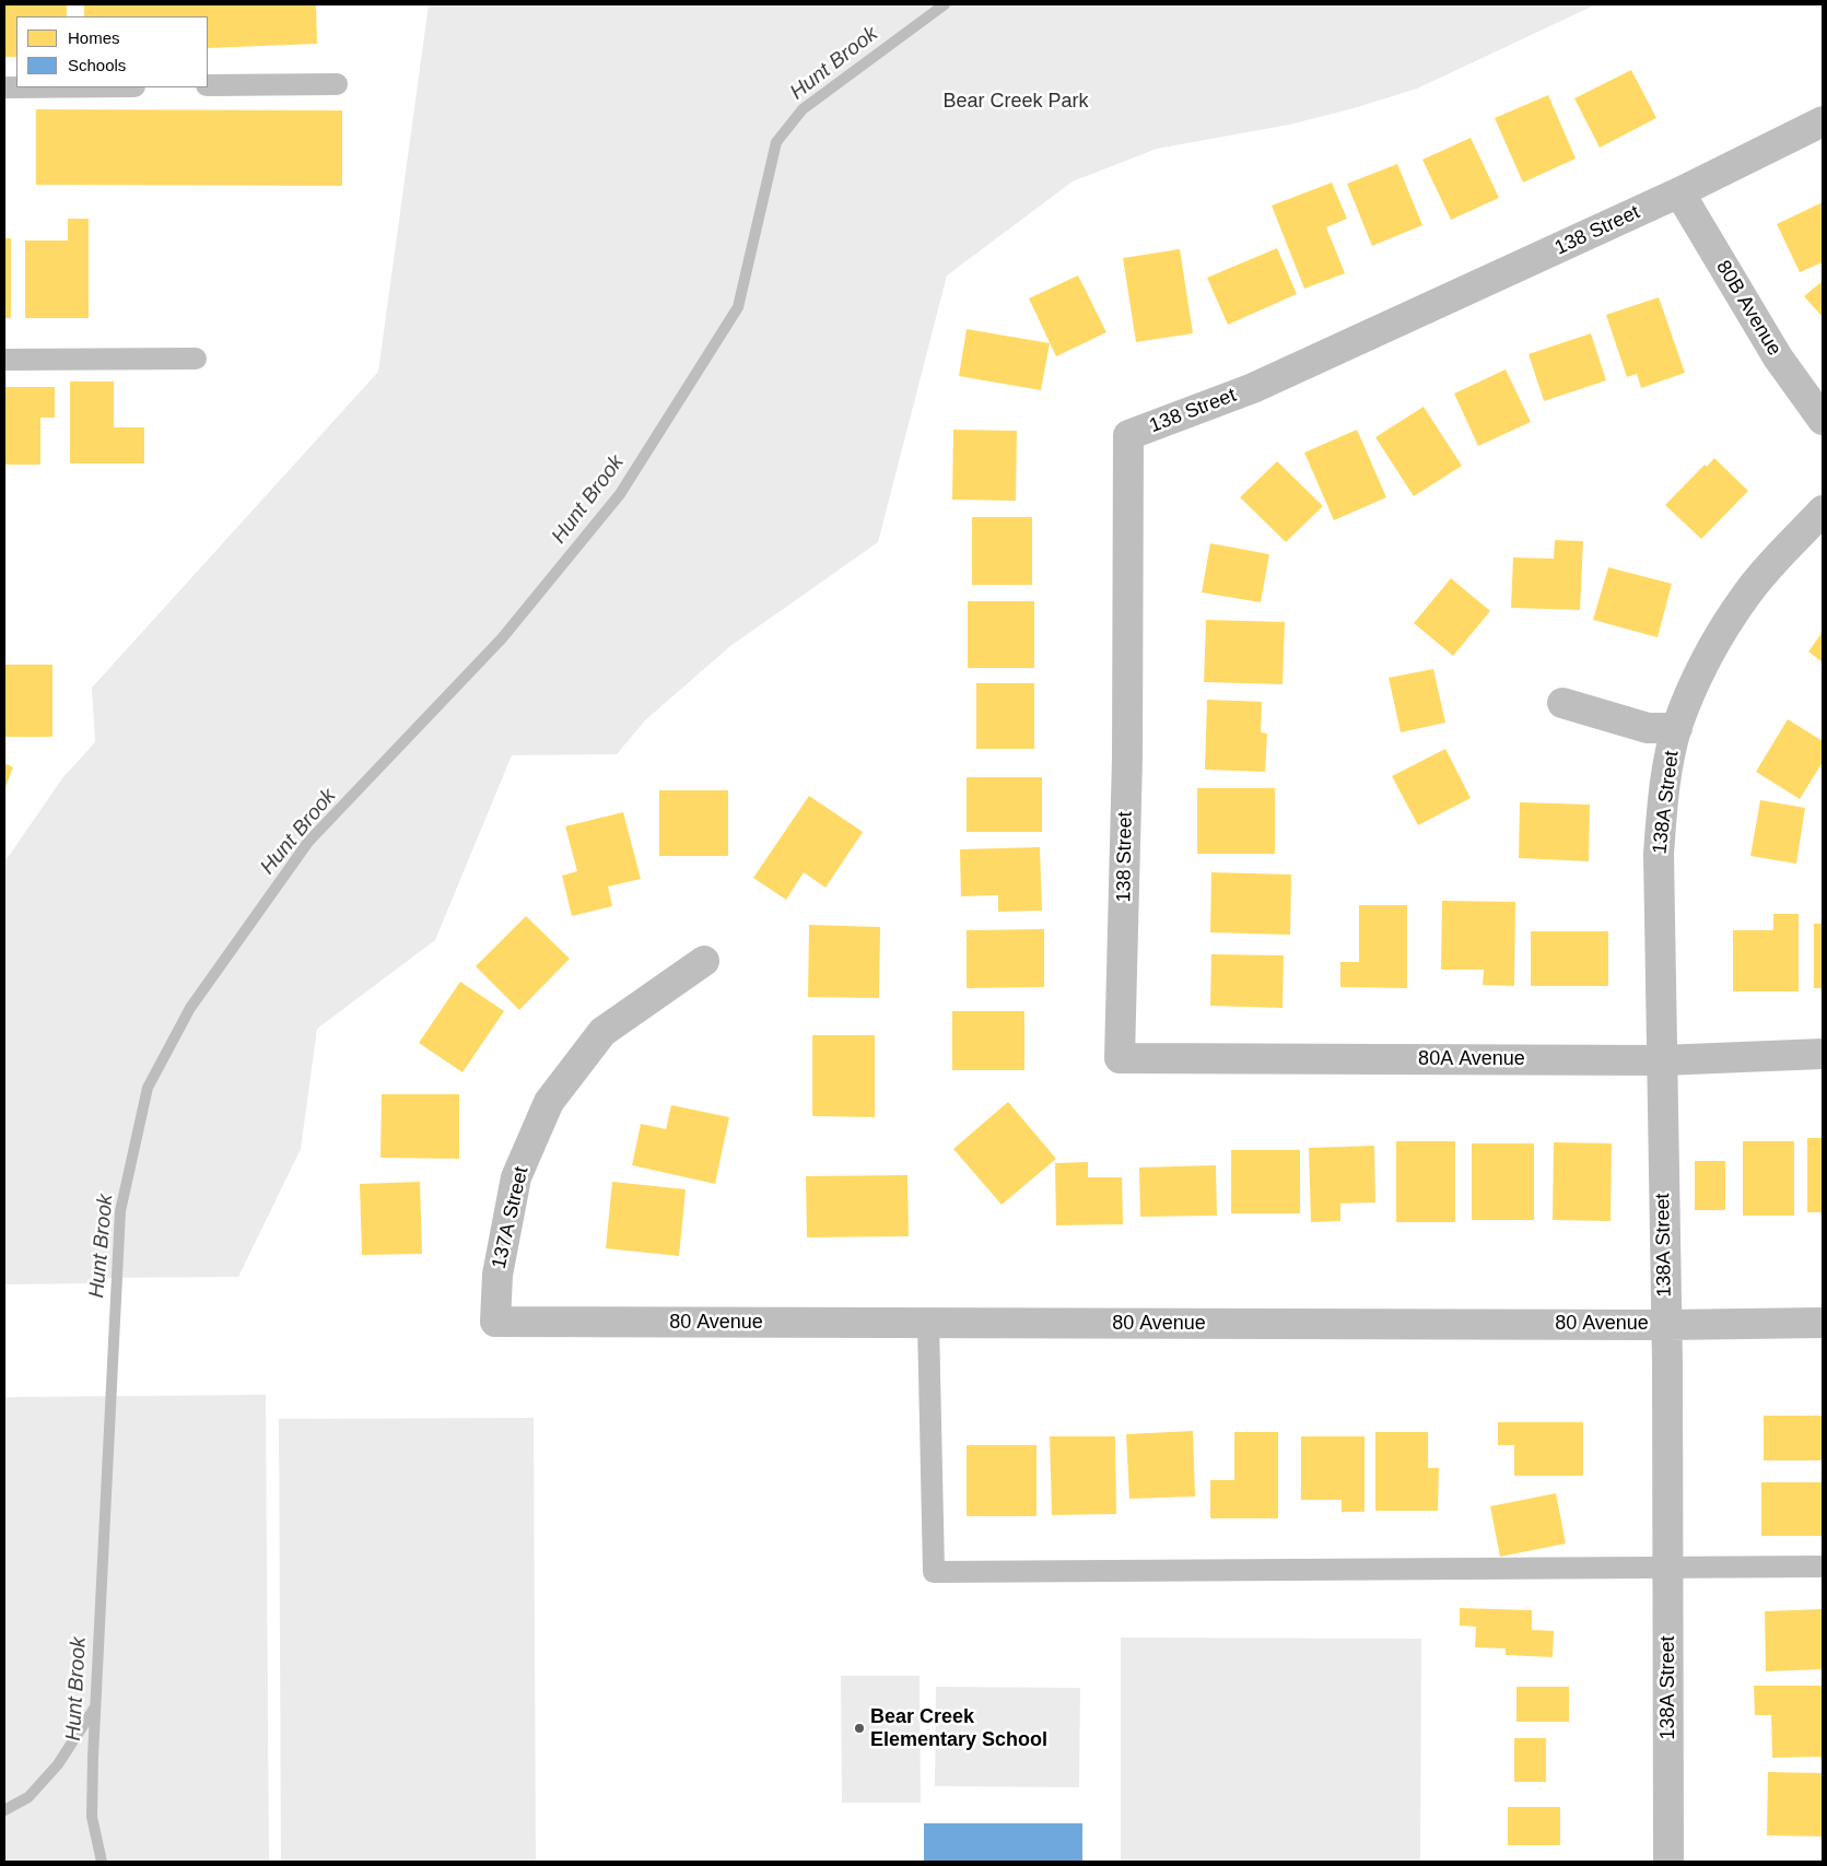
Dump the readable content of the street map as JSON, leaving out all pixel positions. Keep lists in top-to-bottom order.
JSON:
{
  "streets": {
    "street": [
      "138 Street",
      "80B Avenue",
      "138A Street",
      "80A Avenue",
      "137A Street",
      "80 Avenue"
    ]
  },
  "crossings": [
    ["138 Street", "80B Avenue"],
    ["138 Street", "80A Avenue"],
    ["138A Street", "80A Avenue"],
    ["138A Street", "80 Avenue"],
    ["137A Street", "80 Avenue"]
  ],
  "water": ["Hunt Brook"],
  "parks": ["Bear Creek Park"],
  "places": ["Bear Creek Elementary School"],
  "legend": ["Homes", "Schools"]
}
